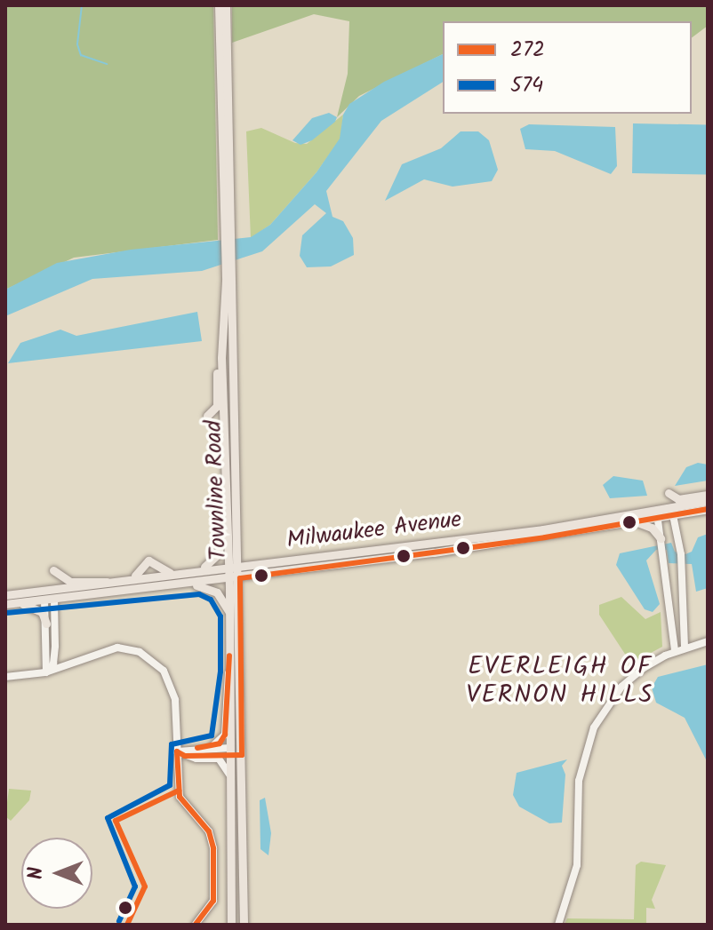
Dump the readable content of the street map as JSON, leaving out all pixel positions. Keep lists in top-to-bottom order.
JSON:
{
  "streets": {
    "main road": ["Townline Road", "Milwaukee Avenue"]
  },
  "crossings": [
    ["Townline Road", "Milwaukee Avenue"]
  ],
  "districts": ["EVERLEIGH OF VERNON HILLS"],
  "lines": ["transit line 272", "transit line 574"],
  "legend": ["272", "574"],
  "north": "left"
}
